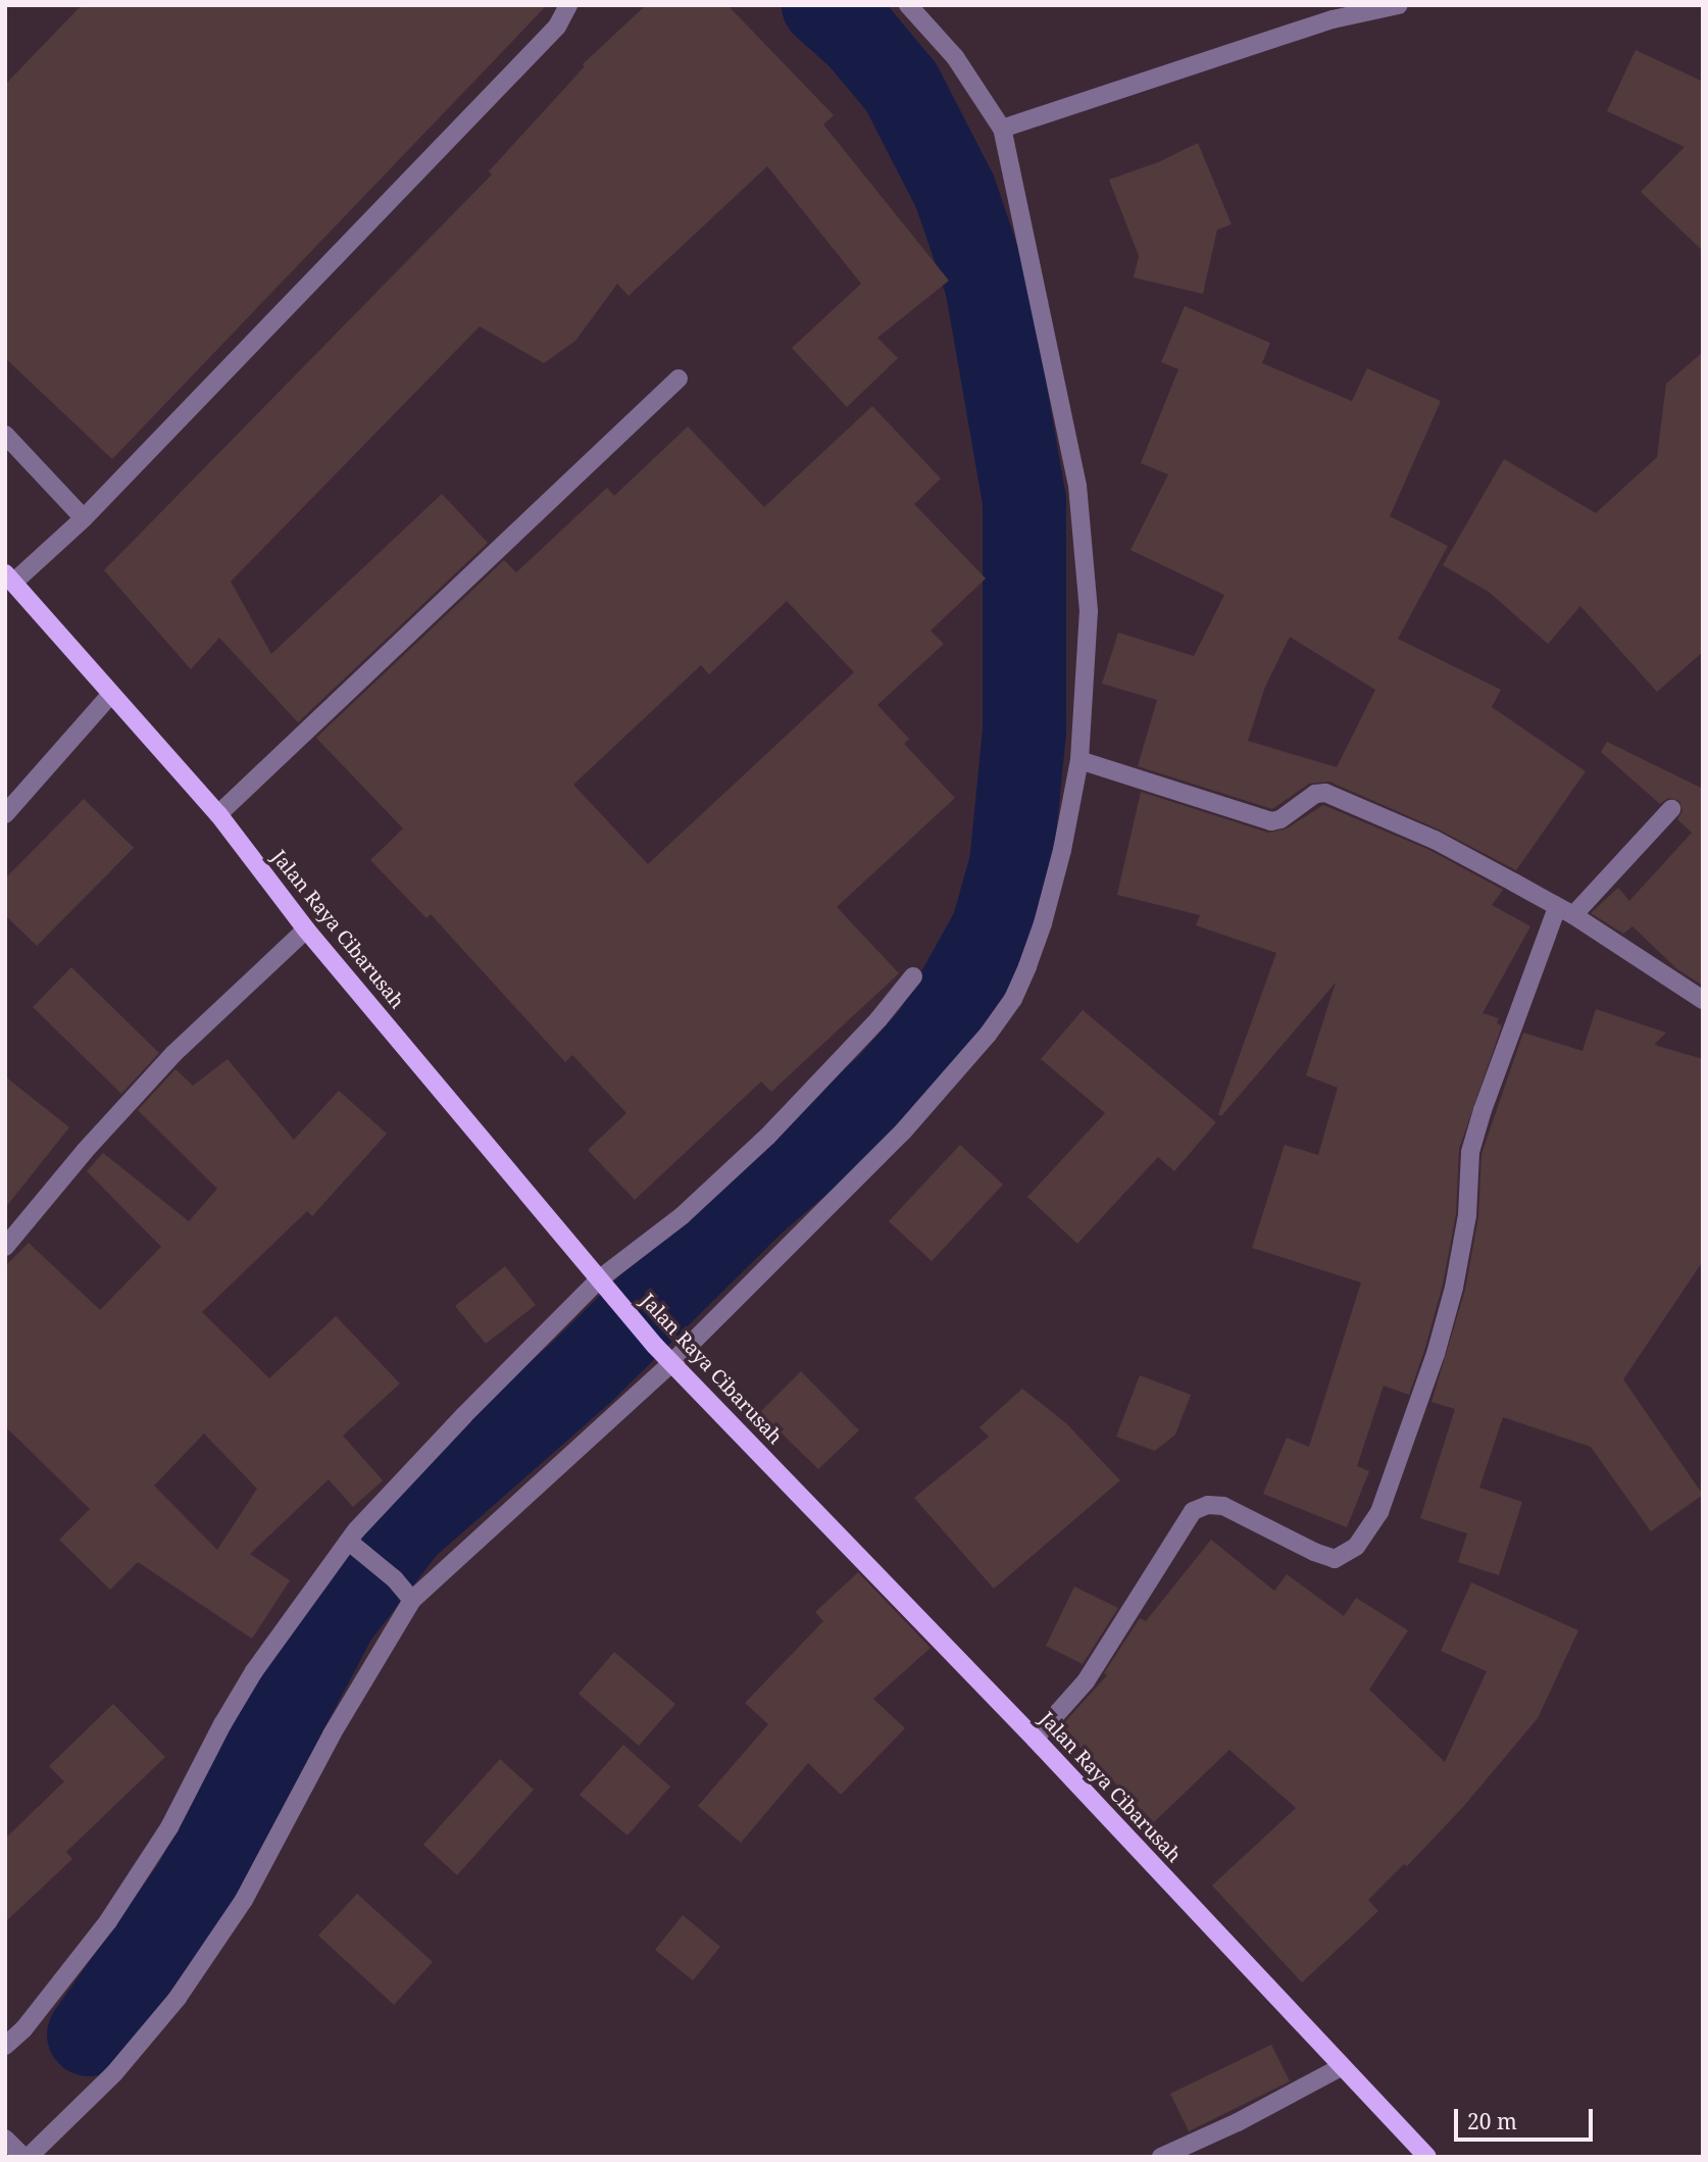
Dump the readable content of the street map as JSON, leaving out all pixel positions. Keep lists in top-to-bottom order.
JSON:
{
  "streets": {
    "main road": ["Jalan Raya Cibarusah"]
  },
  "scale_bar": "20 m"
}
